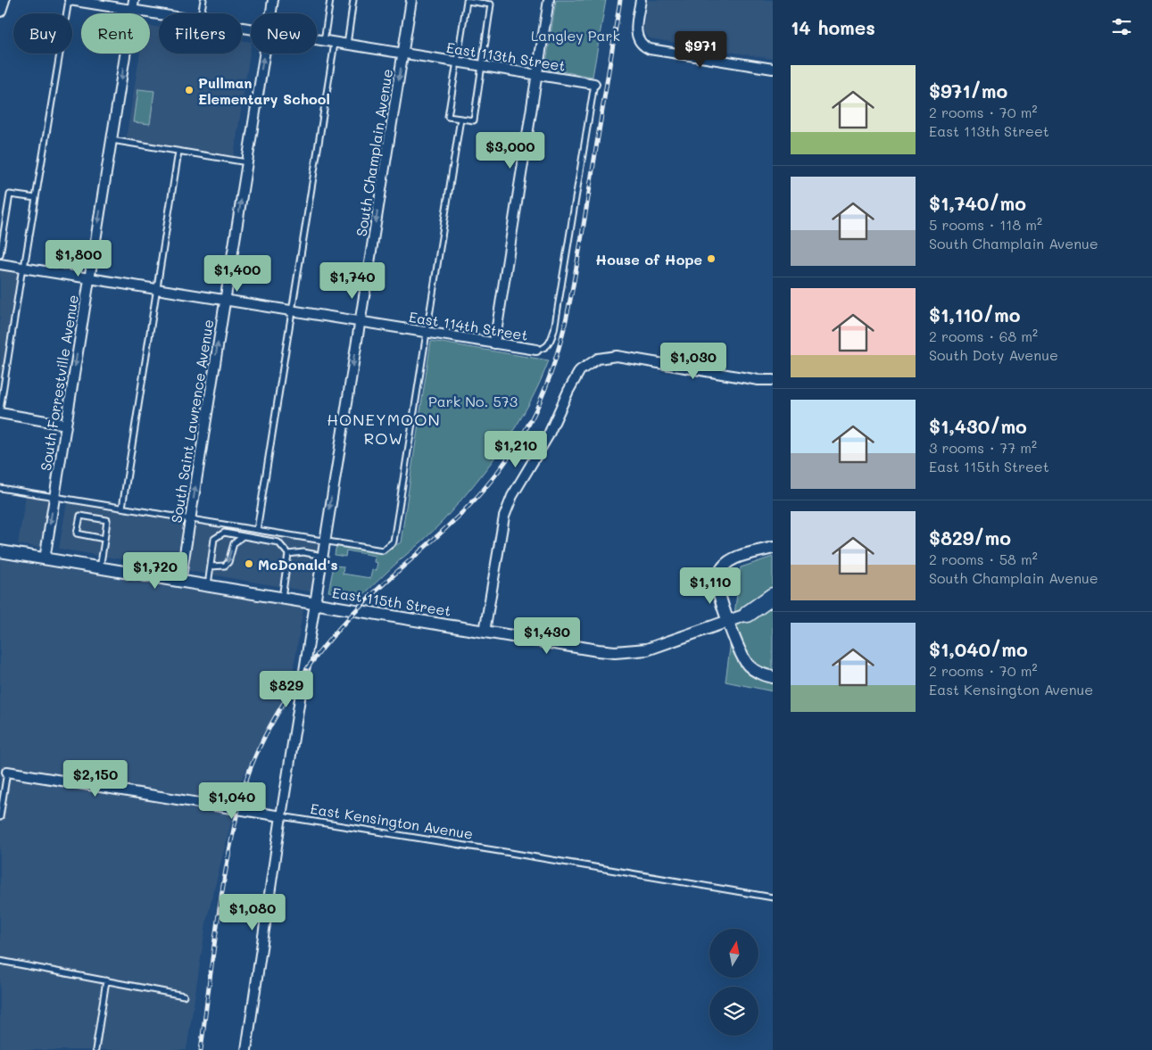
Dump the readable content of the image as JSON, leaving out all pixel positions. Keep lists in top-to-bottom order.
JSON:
{
  "streets": {
    "street": [
      "East 113th Street",
      "South Champlain Avenue",
      "East 114th Street",
      "South Forrestville Avenue",
      "South Saint Lawrence Avenue",
      "East 115th Street",
      "East Kensington Avenue"
    ]
  },
  "crossings": [
    ["East 113th Street", "South Champlain Avenue"],
    ["East 113th Street", "South Forrestville Avenue"],
    ["South Champlain Avenue", "East 114th Street"],
    ["South Champlain Avenue", "East 115th Street"],
    ["South Champlain Avenue", "East Kensington Avenue"],
    ["East 114th Street", "South Forrestville Avenue"],
    ["East 114th Street", "South Saint Lawrence Avenue"],
    ["South Forrestville Avenue", "East 115th Street"],
    ["South Saint Lawrence Avenue", "East 115th Street"]
  ],
  "one_way": ["South Champlain Avenue", "South Forrestville Avenue", "South Saint Lawrence Avenue"],
  "districts": ["HONEYMOON ROW"],
  "parks": ["Langley Park", "Park No. 573"],
  "places": ["Pullman Elementary School", "House of Hope", "McDonald's"],
  "north": "top",
  "page": {
    "heading": "14 homes",
    "chip": [
      "Buy",
      "Rent",
      "Filters",
      "New"
    ],
    "price": [
      "$971",
      "$3,000",
      "$1,800",
      "$1,400",
      "$1,740",
      "$1,030",
      "$1,210",
      "$1,720",
      "$1,110",
      "$1,430",
      "$829",
      "$2,150",
      "$1,040",
      "$1,080"
    ],
    "list": [
      {
        "name": "$971/mo",
        "note": "2 rooms · 70 m² · East 113th Street"
      },
      {
        "name": "$1,740/mo",
        "note": "5 rooms · 118 m² · South Champlain Avenue"
      },
      {
        "name": "$1,110/mo",
        "note": "2 rooms · 68 m² · South Doty Avenue"
      },
      {
        "name": "$1,430/mo",
        "note": "3 rooms · 77 m² · East 115th Street"
      },
      {
        "name": "$829/mo",
        "note": "2 rooms · 58 m² · South Champlain Avenue"
      },
      {
        "name": "$1,040/mo",
        "note": "2 rooms · 70 m² · East Kensington Avenue"
      }
    ]
  }
}
